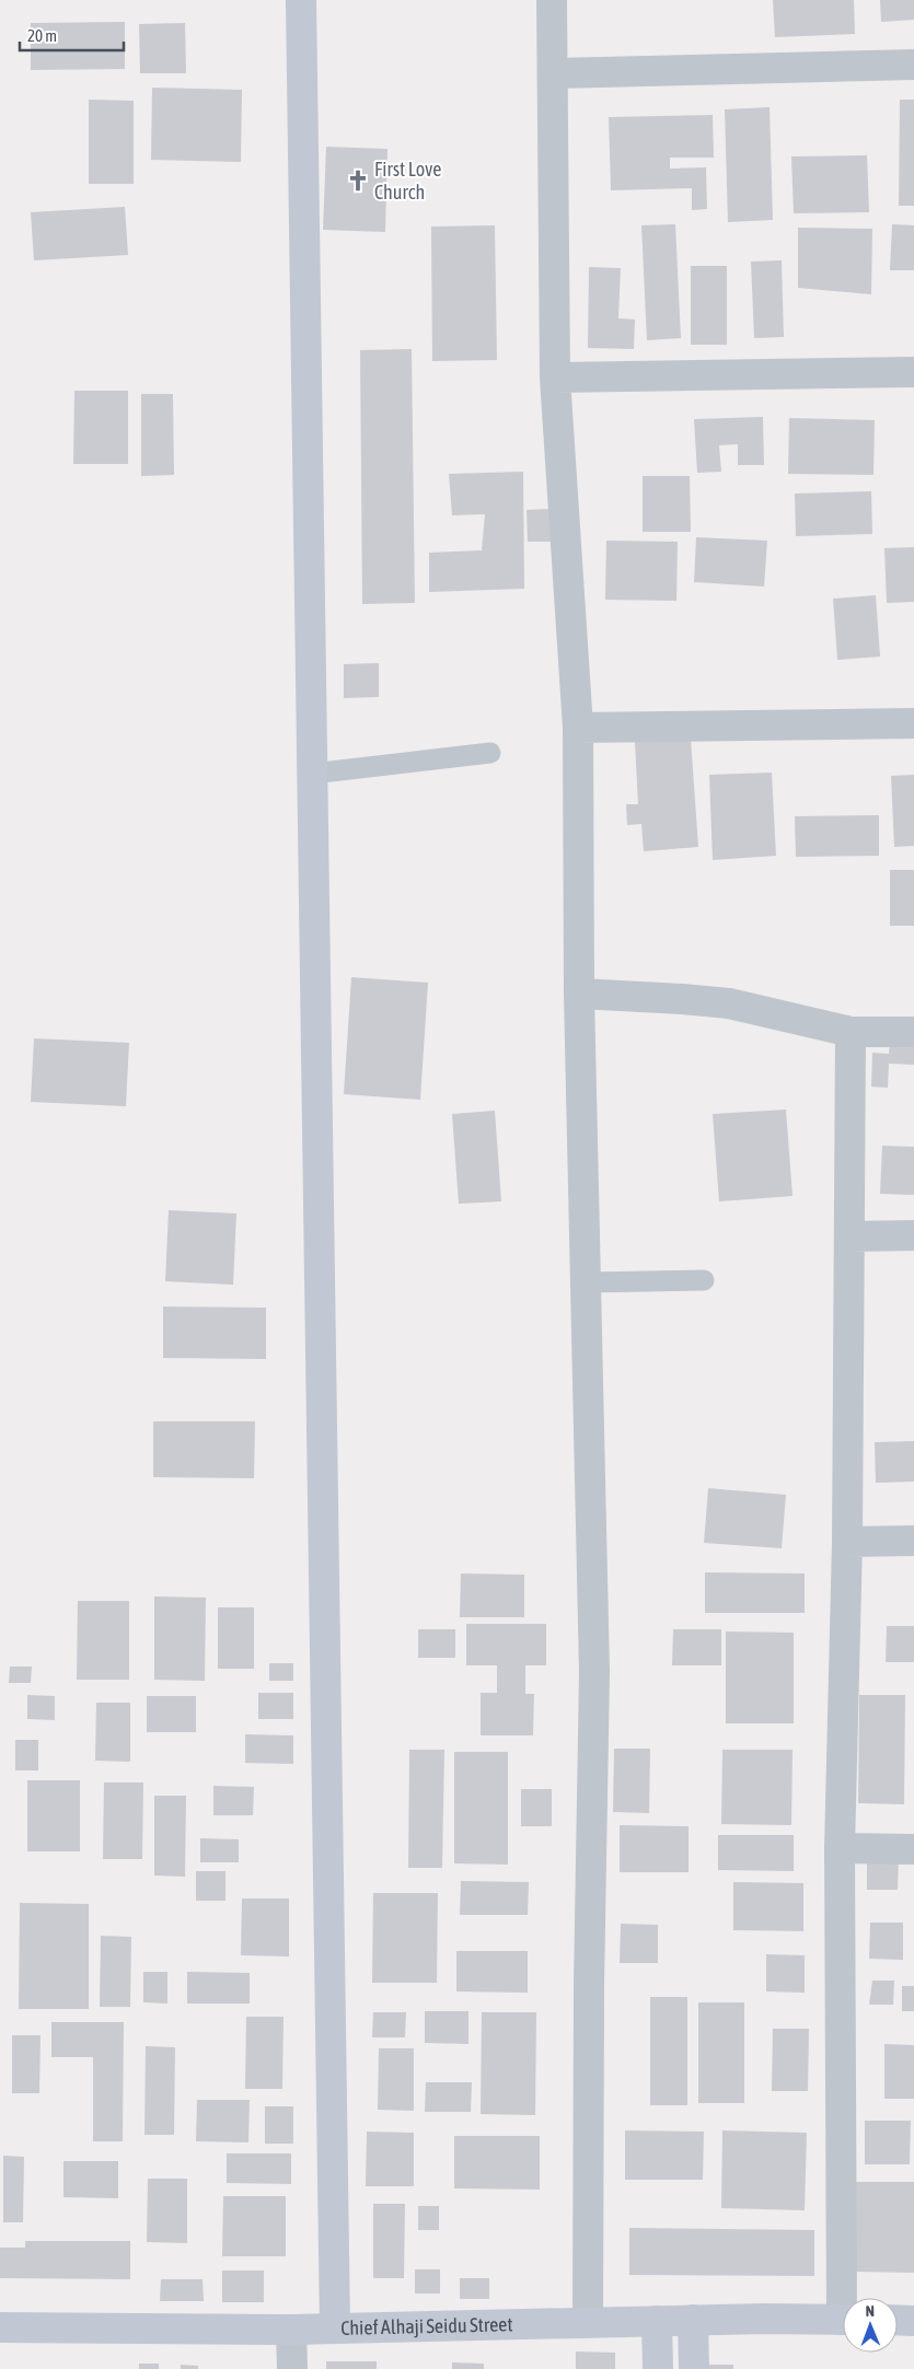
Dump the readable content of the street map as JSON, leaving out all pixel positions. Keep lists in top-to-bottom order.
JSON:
{
  "streets": {
    "street": ["Chief Alhaji Seidu Street"]
  },
  "places": {
    "church": ["First Love Church"]
  },
  "scale_bar": "20 m",
  "north": "top"
}
